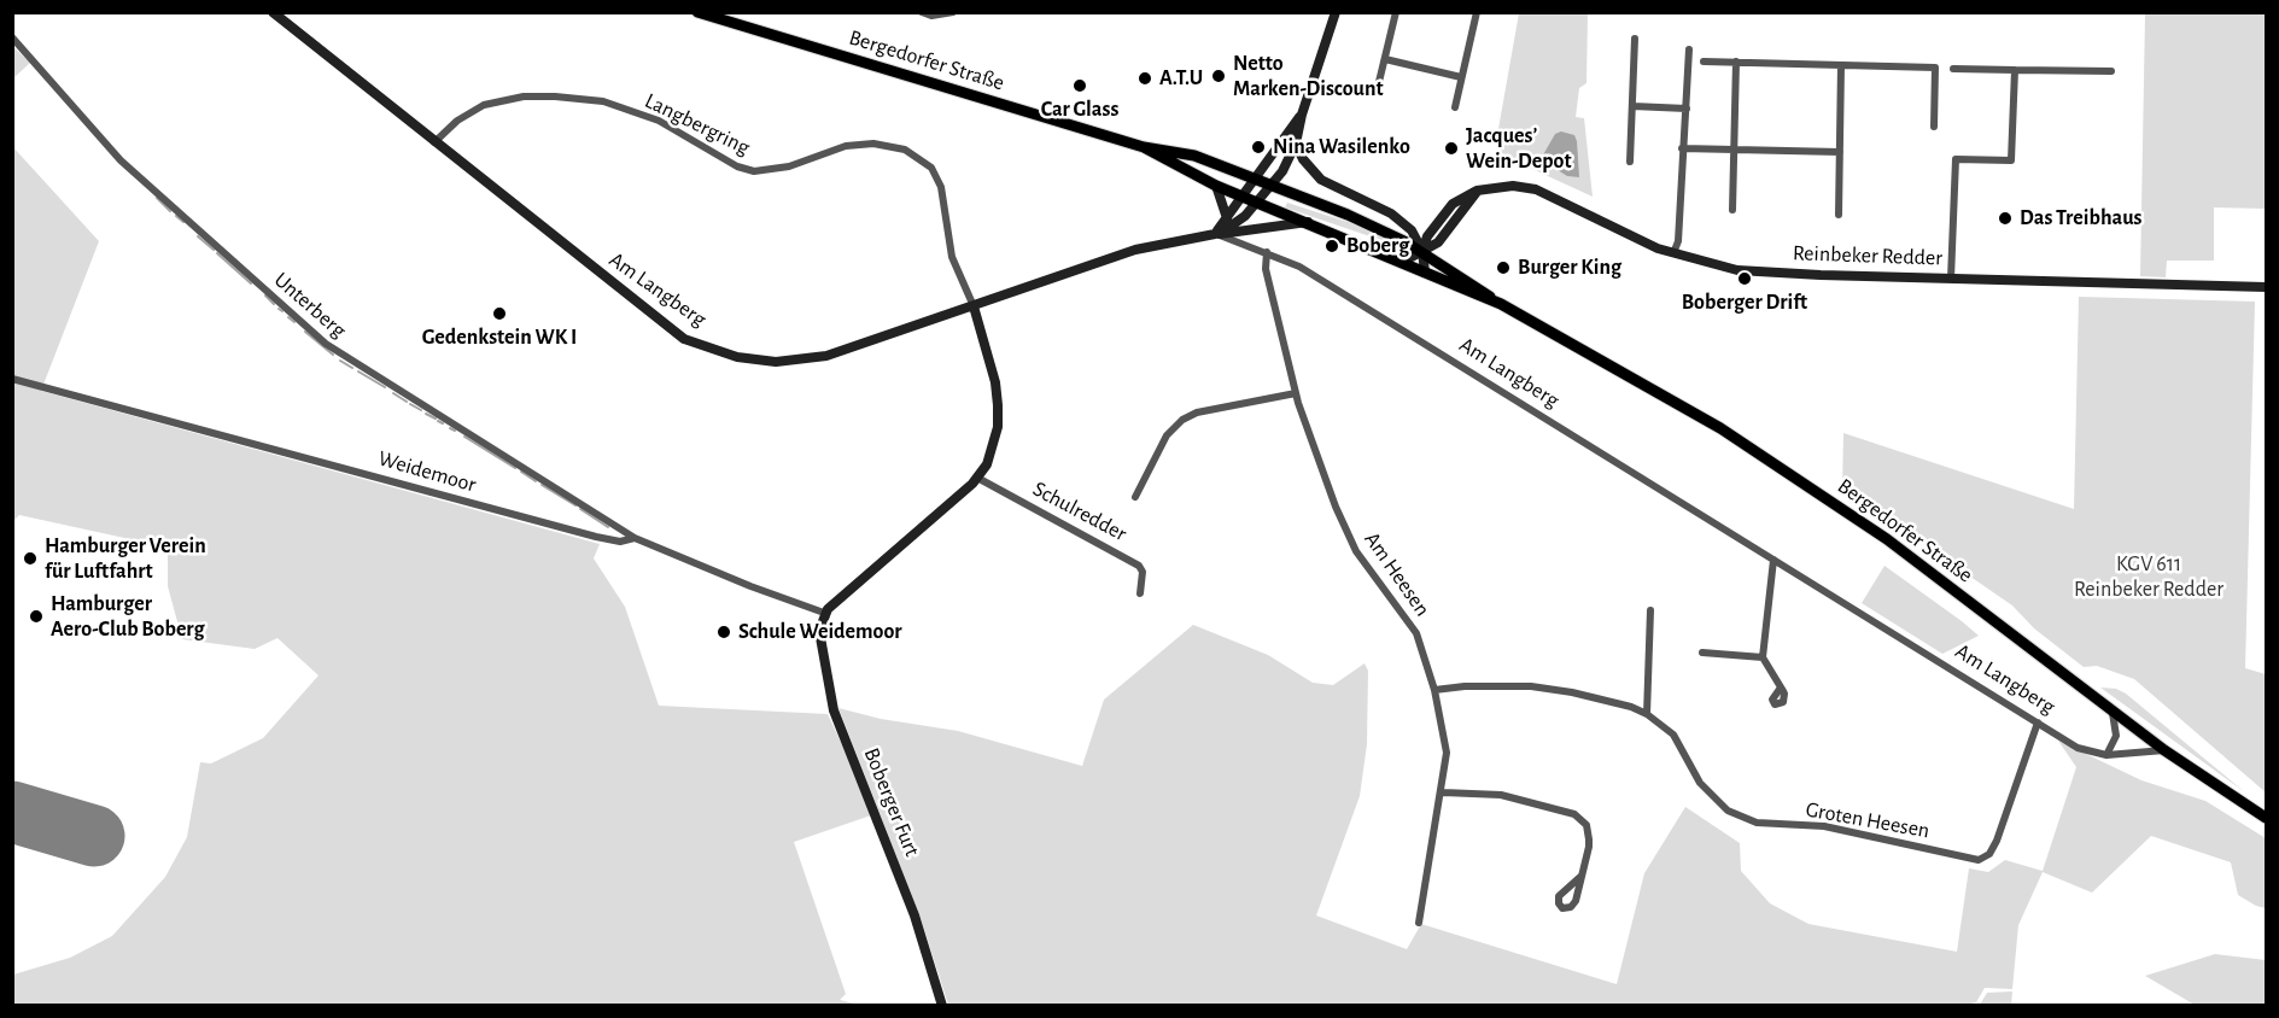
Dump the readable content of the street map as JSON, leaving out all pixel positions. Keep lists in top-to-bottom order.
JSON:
{
  "streets": {
    "main road": ["Bergedorfer Straße"],
    "street": [
      "Langbergring",
      "Reinbeker Redder",
      "Am Langberg",
      "Unterberg",
      "Weidemoor",
      "Schulredder",
      "Am Heesen",
      "Boberger Furt",
      "Groten Heesen"
    ]
  },
  "crossings": [
    ["Bergedorfer Straße", "Reinbeker Redder"],
    ["Bergedorfer Straße", "Am Langberg"],
    ["Langbergring", "Am Langberg"],
    ["Am Langberg", "Am Heesen"],
    ["Am Langberg", "Groten Heesen"],
    ["Unterberg", "Weidemoor"],
    ["Weidemoor", "Boberger Furt"],
    ["Am Heesen", "Groten Heesen"]
  ],
  "parks": ["KGV 611 Reinbeker Redder"],
  "places": [
    "Netto Marken-Discount",
    "A.T.U",
    "Car Glass",
    "Nina Wasilenko",
    "Jacques’ Wein-Depot",
    "Das Treibhaus",
    "Boberg",
    "Burger King",
    "Boberger Drift",
    "Gedenkstein WK I",
    "Hamburger Verein für Luftfahrt",
    "Hamburger Aero-Club Boberg",
    "Schule Weidemoor"
  ]
}
